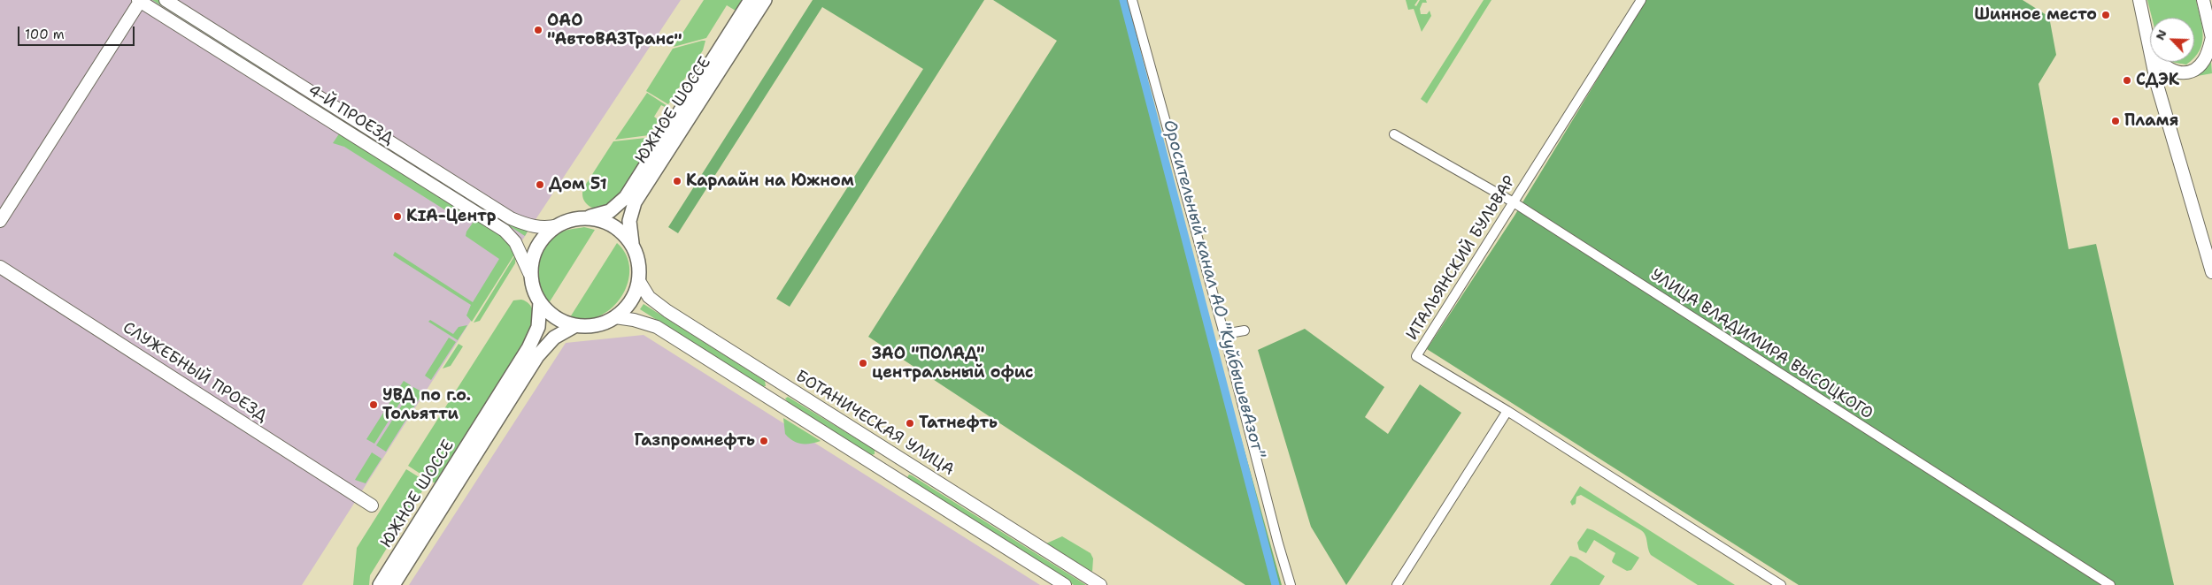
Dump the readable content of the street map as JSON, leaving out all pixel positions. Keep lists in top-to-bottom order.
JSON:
{
  "streets": {
    "main road": [
      "ЮЖНОЕ ШОССЕ",
      "4-Й ПРОЕЗД",
      "СЛУЖЕБНЫЙ ПРОЕЗД",
      "БОТАНИЧЕСКАЯ УЛИЦА"
    ],
    "street": ["ИТАЛЬЯНСКИЙ БУЛЬВАР", "УЛИЦА ВЛАДИМИРА ВЫСОЦКОГО"]
  },
  "crossings": [
    ["ЮЖНОЕ ШОССЕ", "4-Й ПРОЕЗД"],
    ["ЮЖНОЕ ШОССЕ", "БОТАНИЧЕСКАЯ УЛИЦА"],
    ["4-Й ПРОЕЗД", "БОТАНИЧЕСКАЯ УЛИЦА"],
    ["ИТАЛЬЯНСКИЙ БУЛЬВАР", "УЛИЦА ВЛАДИМИРА ВЫСОЦКОГО"]
  ],
  "water": ["Оросительный канал АО \"КуйбышевАзот\""],
  "places": [
    "Шинное место",
    "ОАО \"АвтоВАЗТранс\"",
    "СДЭК",
    "Пламя",
    "Карлайн на Южном",
    "Дом 51",
    "KIA-Центр",
    "ЗАО \"ПОЛАД\" центральный офис",
    "УВД по г.о. Тольятти",
    "Татнефть",
    "Газпромнефть"
  ],
  "scale_bar": "100 m",
  "north": "top left"
}
